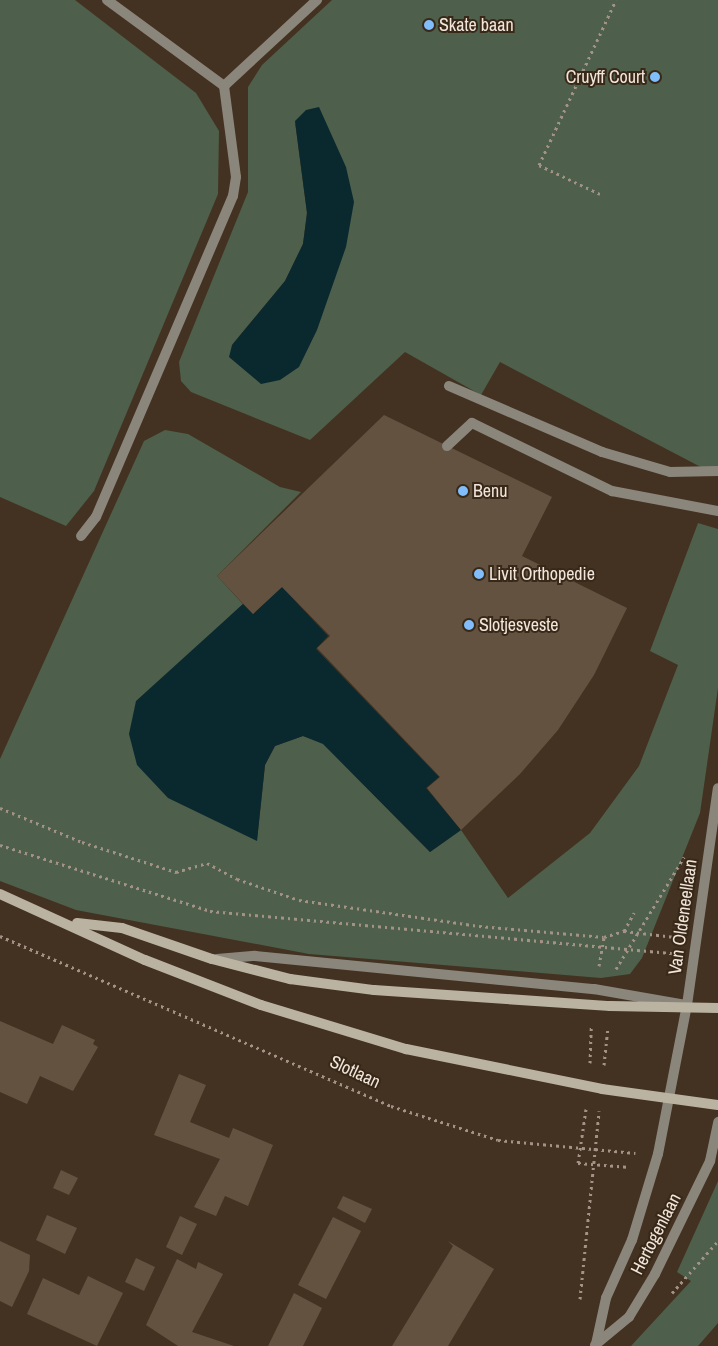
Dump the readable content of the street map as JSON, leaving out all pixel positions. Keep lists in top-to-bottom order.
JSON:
{
  "streets": {
    "street": ["Van Oldeneellaan", "Slotlaan", "Hertogenlaan"]
  },
  "crossings": [
    ["Van Oldeneellaan", "Slotlaan"],
    ["Van Oldeneellaan", "Hertogenlaan"],
    ["Slotlaan", "Hertogenlaan"]
  ],
  "places": [
    "Skate baan",
    "Cruyff Court",
    "Benu",
    "Livit Orthopedie",
    "Slotjesveste"
  ]
}
